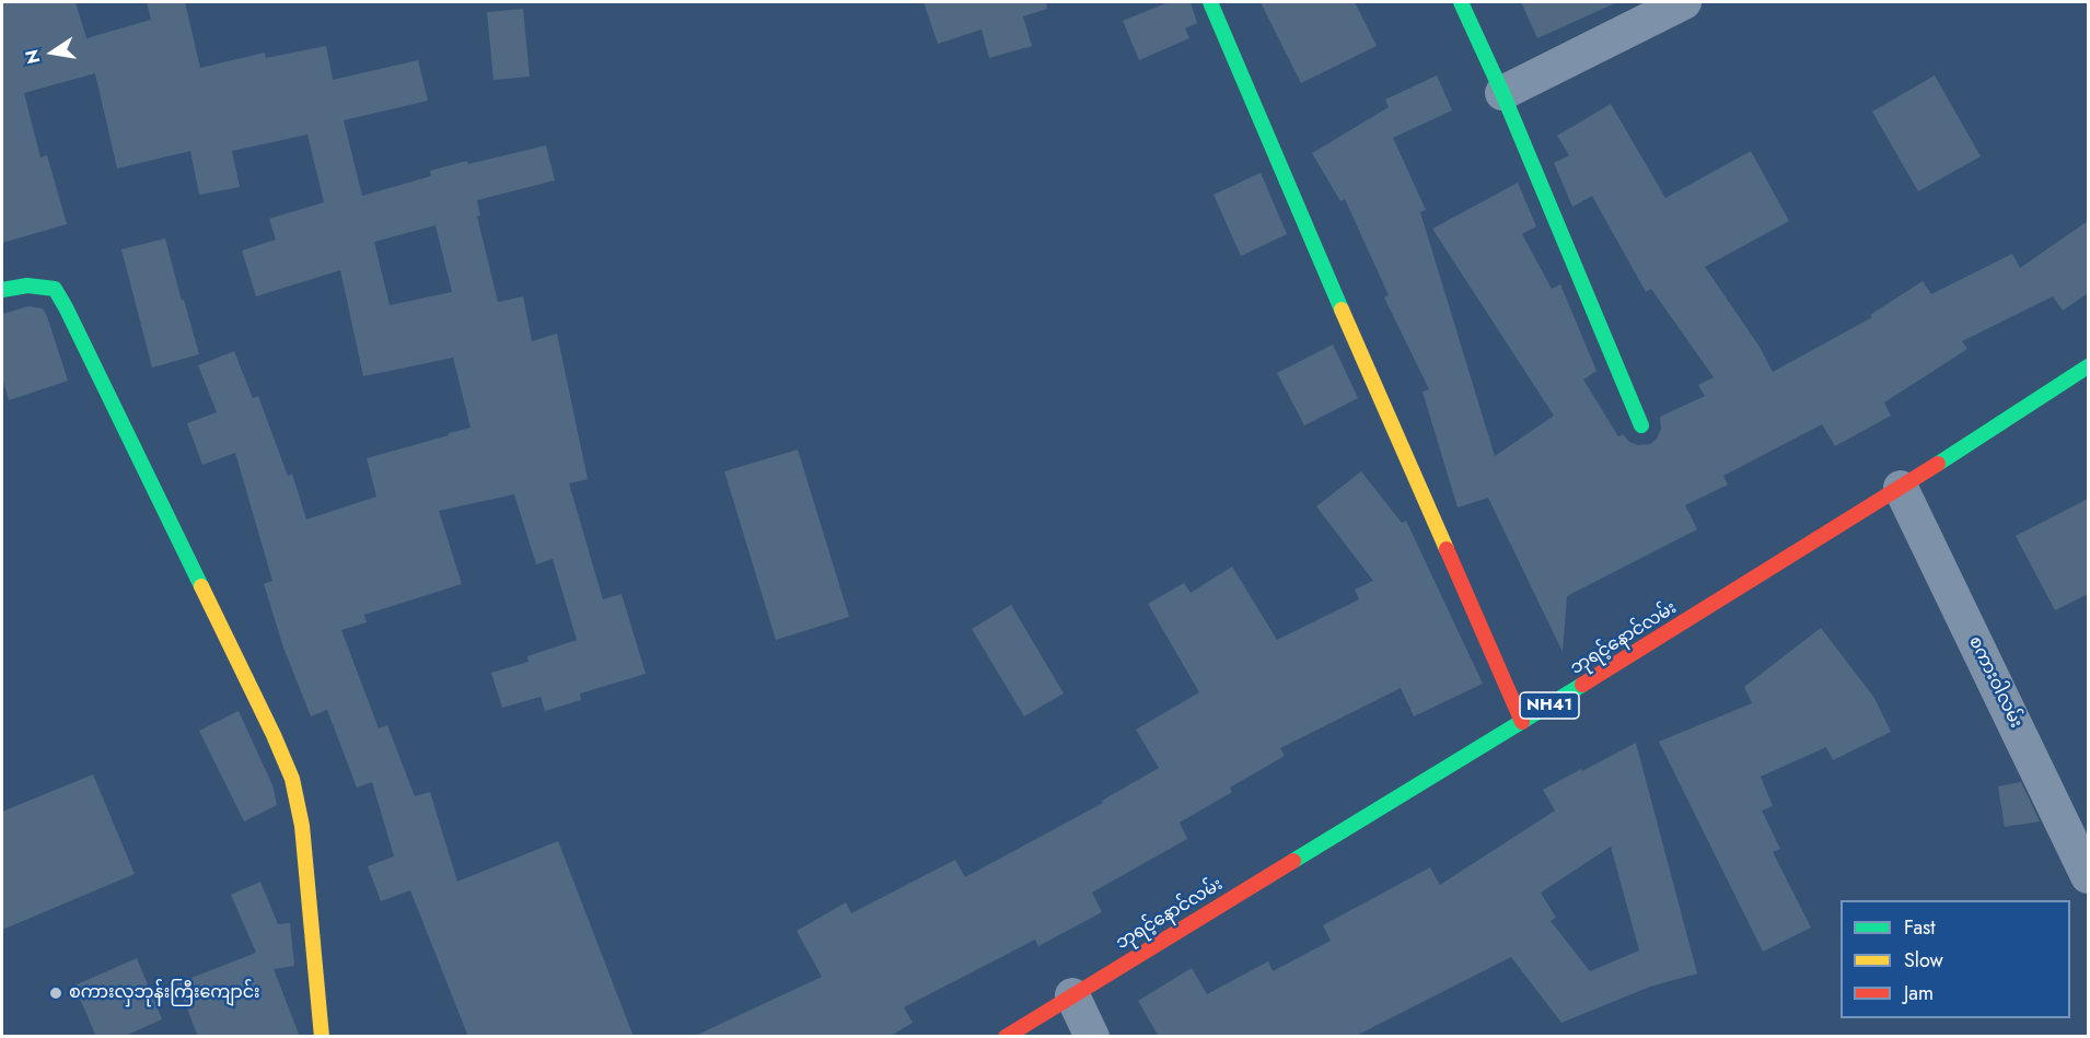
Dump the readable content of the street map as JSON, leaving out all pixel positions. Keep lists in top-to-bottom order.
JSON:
{
  "streets": {
    "main road": ["ဘုရင့်နောင်လမ်း", "NH41"],
    "street": ["စကားဝါလမ်း"]
  },
  "crossings": [
    ["ဘုရင့်နောင်လမ်း", "စကားဝါလမ်း"]
  ],
  "places": ["စကားလှဘုန်းကြီးကျောင်း"],
  "legend": ["Fast", "Slow", "Jam"],
  "north": "left"
}
